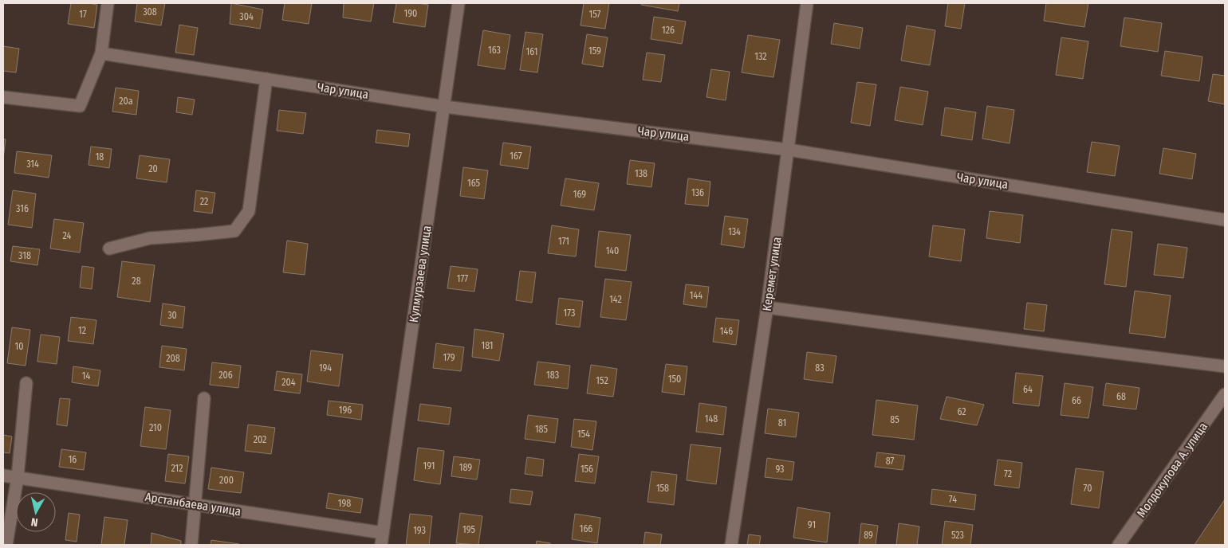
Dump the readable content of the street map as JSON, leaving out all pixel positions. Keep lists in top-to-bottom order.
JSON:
{
  "streets": {
    "street": [
      "Чар улица",
      "Кулмурзаева улица",
      "Керемет улица",
      "Молдокулова А. улица",
      "Арстанбаева улица"
    ]
  },
  "crossings": [
    ["Чар улица", "Кулмурзаева улица"],
    ["Чар улица", "Керемет улица"],
    ["Кулмурзаева улица", "Арстанбаева улица"]
  ],
  "house_numbers": [
    "308",
    "190",
    "17",
    "157",
    "304",
    "126",
    "163",
    "159",
    "161",
    "132",
    "20а",
    "167",
    "18",
    "314",
    "20",
    "138",
    "165",
    "136",
    "169",
    "22",
    "316",
    "134",
    "24",
    "171",
    "140",
    "318",
    "177",
    "28",
    "144",
    "142",
    "173",
    "30",
    "12",
    "146",
    "181",
    "10",
    "179",
    "208",
    "194",
    "83",
    "206",
    "183",
    "14",
    "150",
    "152",
    "204",
    "64",
    "68",
    "66",
    "196",
    "62",
    "148",
    "85",
    "81",
    "210",
    "185",
    "154",
    "202",
    "16",
    "87",
    "191",
    "189",
    "212",
    "156",
    "93",
    "72",
    "200",
    "158",
    "70",
    "74",
    "198",
    "91",
    "166",
    "195",
    "193",
    "89",
    "523"
  ],
  "north": "bottom"
}
